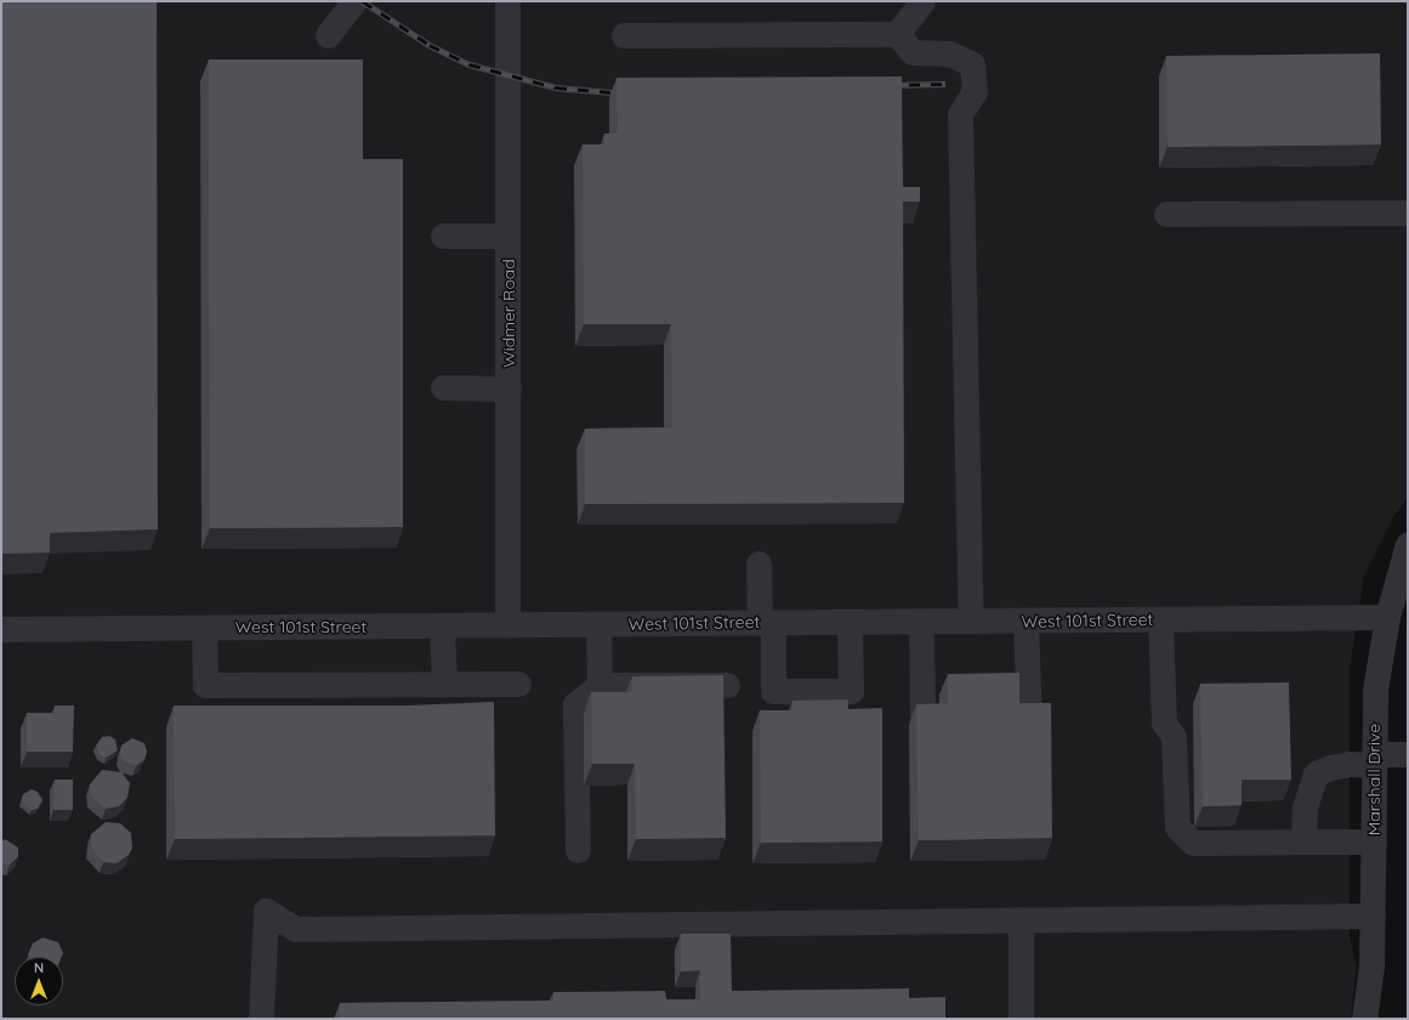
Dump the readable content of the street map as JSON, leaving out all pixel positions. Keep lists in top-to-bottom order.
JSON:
{
  "streets": {
    "street": ["Widmer Road", "West 101st Street", "Marshall Drive"]
  },
  "crossings": [
    ["Widmer Road", "West 101st Street"],
    ["West 101st Street", "Marshall Drive"]
  ],
  "north": "top"
}
